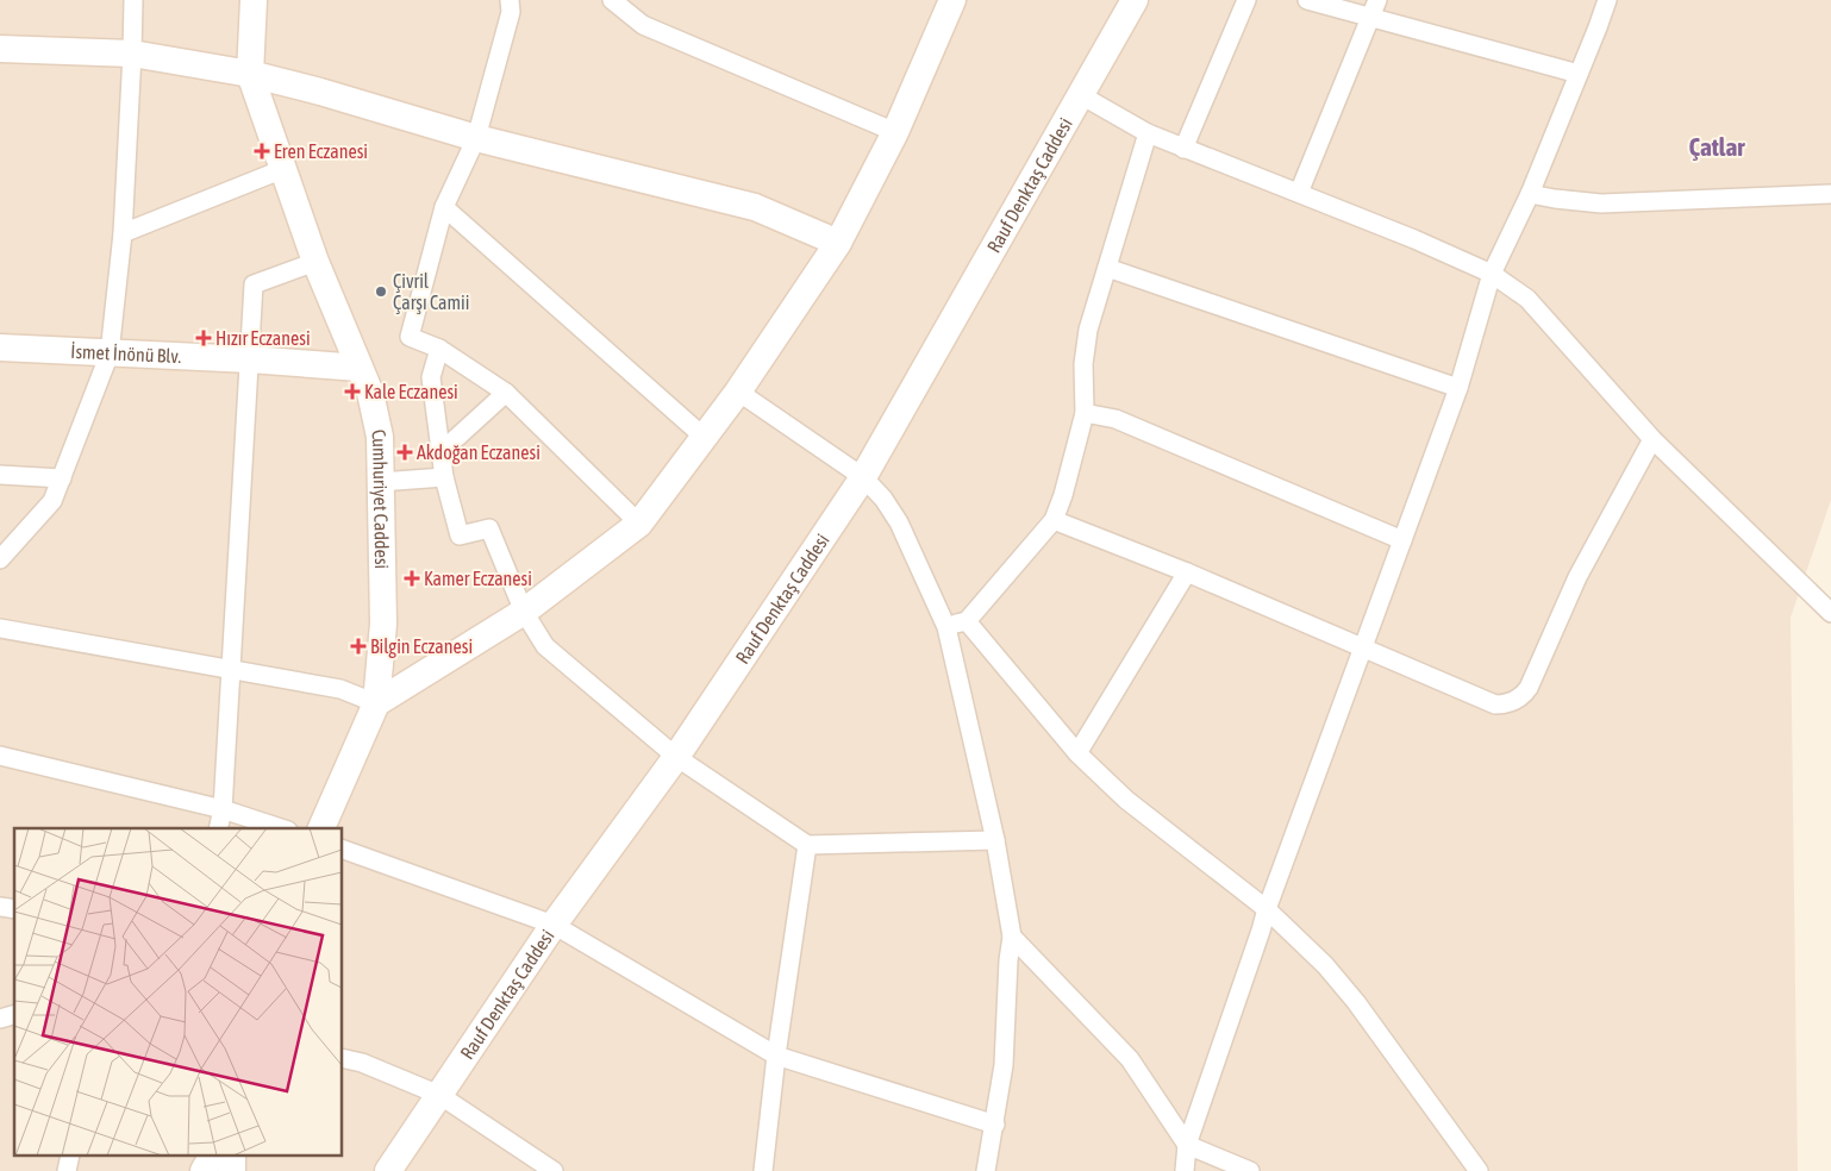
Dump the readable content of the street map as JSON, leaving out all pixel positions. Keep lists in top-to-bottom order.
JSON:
{
  "streets": {
    "street": ["Rauf Denktaş Caddesi", "İsmet İnönü Blv.", "Cumhuriyet Caddesi"]
  },
  "crossings": [
    ["İsmet İnönü Blv.", "Cumhuriyet Caddesi"]
  ],
  "districts": ["Çatlar"],
  "places": {
    "health": [
      "Eren Eczanesi",
      "Hızır Eczanesi",
      "Kale Eczanesi",
      "Akdoğan Eczanesi",
      "Kamer Eczanesi",
      "Bilgin Eczanesi"
    ],
    "other": ["Çivril Çarşı Camii"]
  }
}
